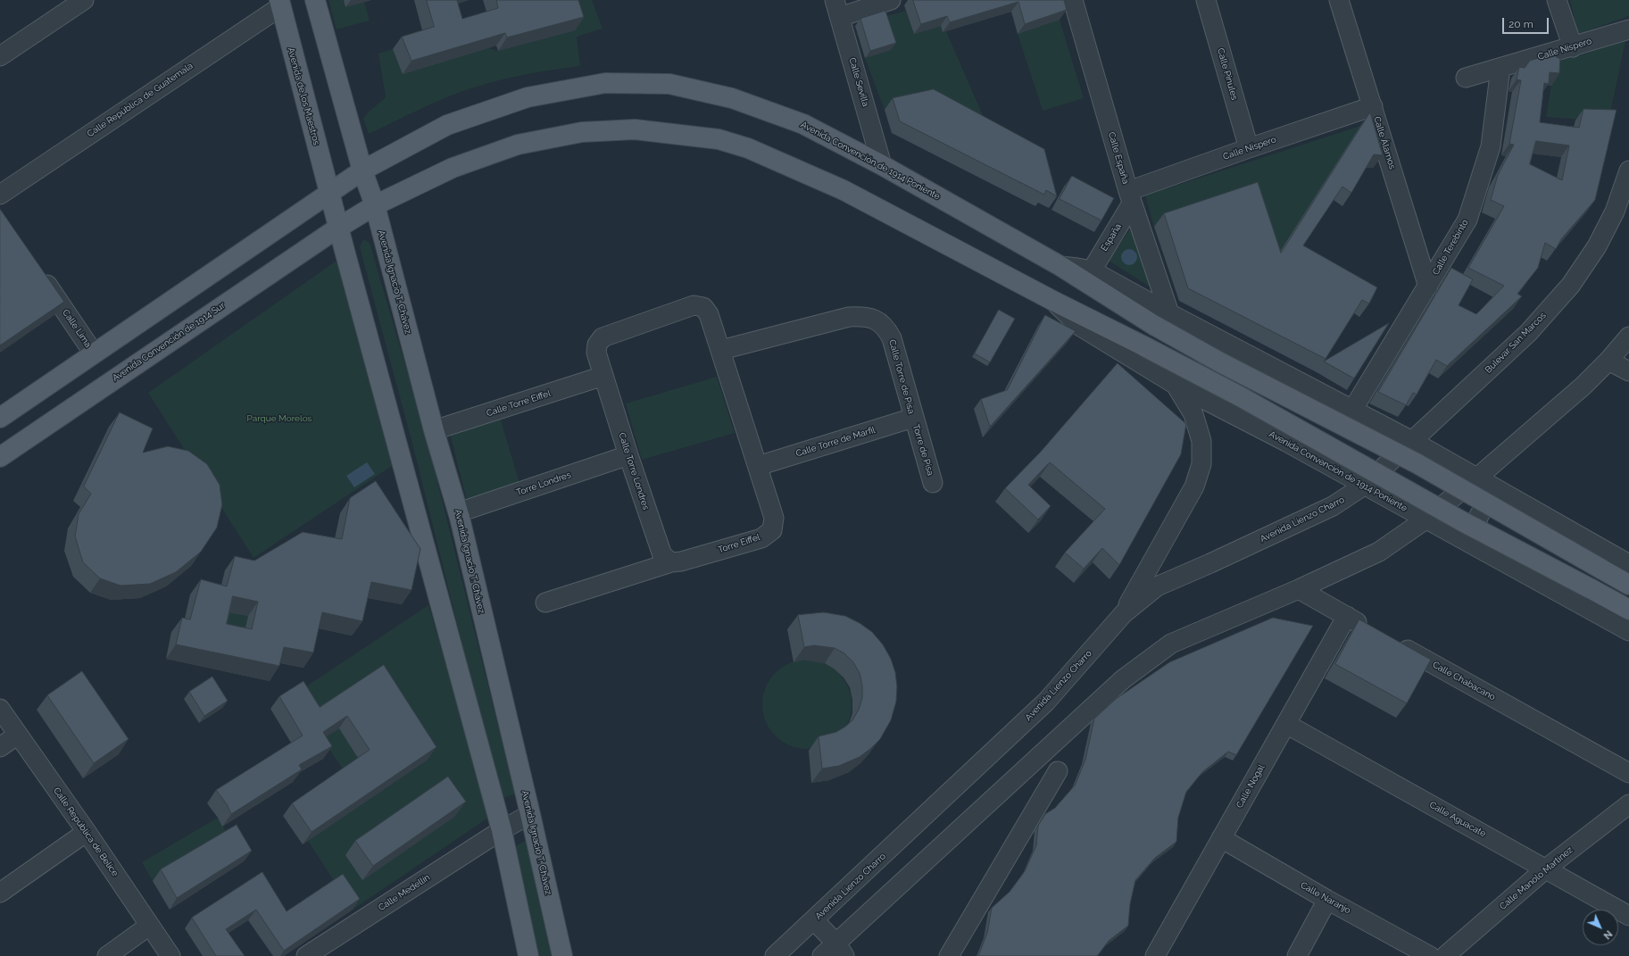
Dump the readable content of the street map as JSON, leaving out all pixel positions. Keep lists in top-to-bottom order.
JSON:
{
  "streets": {
    "main road": [
      "Avenida de los Maestros",
      "Avenida Convención de 1914 Poniente",
      "Avenida Ignacio T. Chávez",
      "Avenida Convención de 1914 Sur"
    ],
    "street": [
      "Calle Níspero",
      "Calle Pinules",
      "Calle Sevilla",
      "Calle República de Guatemala",
      "Calle Álamos",
      "Calle España",
      "España",
      "Calle Terebinto",
      "Calle Lima",
      "Bulevar San Marcos",
      "Calle Torre de Pisa",
      "Calle Torre Eiffel",
      "Calle Torre de Marfil",
      "Torre de Pisa",
      "Calle Torre Londres",
      "Torre Londres",
      "Avenida Lienzo Charro",
      "Torre Eiffel",
      "Calle Chabacano",
      "Calle Nogal",
      "Calle Aguacate",
      "Calle República de Belice",
      "Calle Manolo Martínez",
      "Calle Medellín",
      "Calle Naranjo"
    ]
  },
  "crossings": [
    ["Calle Níspero", "Calle Pinules"],
    ["Calle Níspero", "Calle Álamos"],
    ["Calle Níspero", "Calle España"],
    ["Calle Níspero", "España"],
    ["Calle Níspero", "Calle Terebinto"],
    ["Calle Sevilla", "Avenida Convención de 1914 Poniente"],
    ["Avenida de los Maestros", "Calle República de Guatemala"],
    ["Avenida de los Maestros", "Avenida Convención de 1914 Poniente"],
    ["Calle Álamos", "Calle Terebinto"],
    ["Calle España", "Avenida Convención de 1914 Poniente"],
    ["Calle España", "España"],
    ["Avenida Convención de 1914 Poniente", "España"],
    ["Avenida Convención de 1914 Poniente", "Calle Terebinto"],
    ["Avenida Convención de 1914 Poniente", "Avenida Ignacio T. Chávez"],
    ["Avenida Convención de 1914 Poniente", "Avenida Convención de 1914 Sur"],
    ["Avenida Convención de 1914 Poniente", "Bulevar San Marcos"],
    ["Avenida Convención de 1914 Poniente", "Avenida Lienzo Charro"],
    ["Avenida Ignacio T. Chávez", "Calle Torre Eiffel"],
    ["Avenida Ignacio T. Chávez", "Torre Londres"],
    ["Avenida Ignacio T. Chávez", "Calle Medellín"],
    ["Bulevar San Marcos", "Avenida Lienzo Charro"],
    ["Calle Torre de Pisa", "Calle Torre de Marfil"],
    ["Calle Torre de Pisa", "Torre de Pisa"],
    ["Calle Torre de Pisa", "Torre Eiffel"],
    ["Calle Torre Eiffel", "Calle Torre Londres"],
    ["Calle Torre Eiffel", "Torre Eiffel"],
    ["Calle Torre de Marfil", "Torre de Pisa"],
    ["Calle Torre de Marfil", "Torre Eiffel"],
    ["Calle Torre Londres", "Torre Londres"],
    ["Calle Torre Londres", "Torre Eiffel"],
    ["Calle Nogal", "Calle Aguacate"],
    ["Calle Nogal", "Calle Naranjo"],
    ["Calle Aguacate", "Calle Manolo Martínez"]
  ],
  "parks": ["Parque Morelos"],
  "scale_bar": "20 m",
  "north": "bottom right"
}
